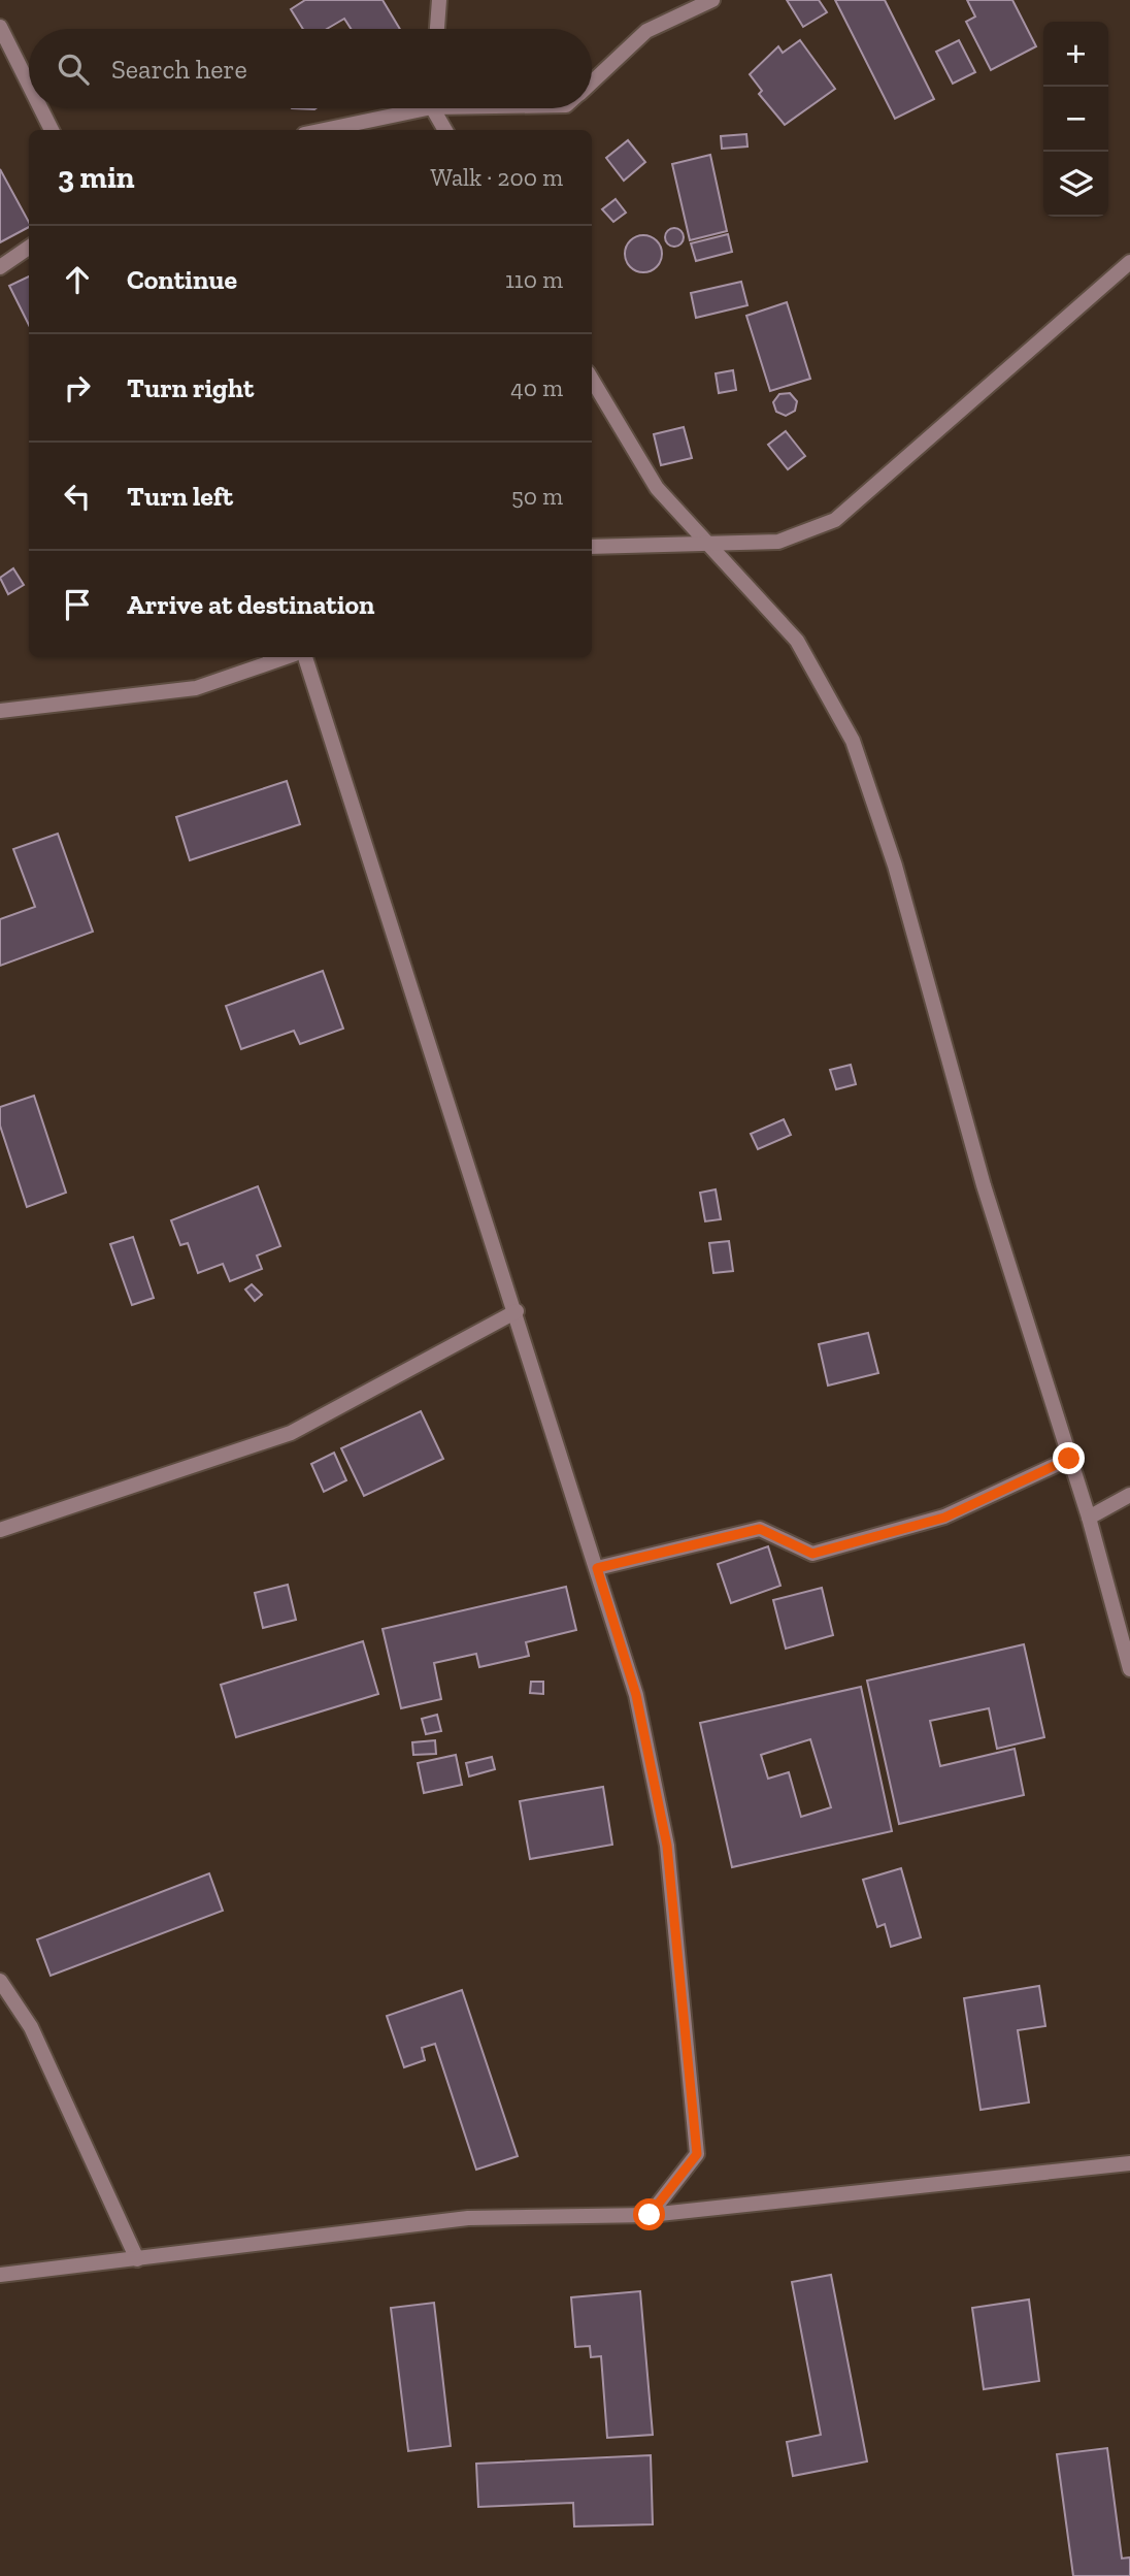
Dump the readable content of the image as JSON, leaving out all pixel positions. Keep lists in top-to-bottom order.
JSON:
{
  "page": {
    "map_buttons": ["+", "−"],
    "search": "Search here",
    "heading": ["3 min", "Walk · 200 m"],
    "list": [
      ["Continue", "110 m"],
      ["Turn right", "40 m"],
      ["Turn left", "50 m"],
      "Arrive at destination"
    ]
  }
}
